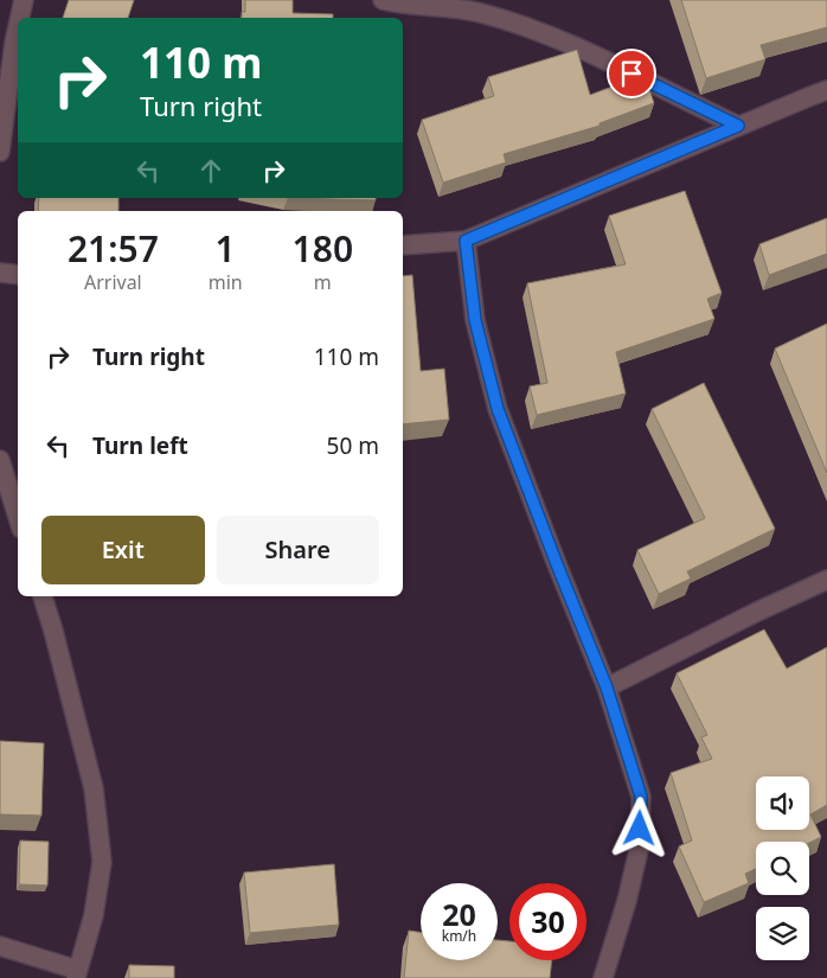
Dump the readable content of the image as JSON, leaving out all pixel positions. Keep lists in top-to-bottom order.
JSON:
{
  "page": {
    "turn": ["110 m", "Turn right"],
    "eta": [
      "21:57",
      "Arrival",
      "1",
      "min",
      "180",
      "m"
    ],
    "list": [
      {
        "name": "Turn right",
        "value": "110 m"
      },
      {
        "name": "Turn left",
        "value": "50 m"
      }
    ],
    "buttons": ["Exit", "Share"],
    "speed": "20 km/h",
    "limit": "30"
  }
}
